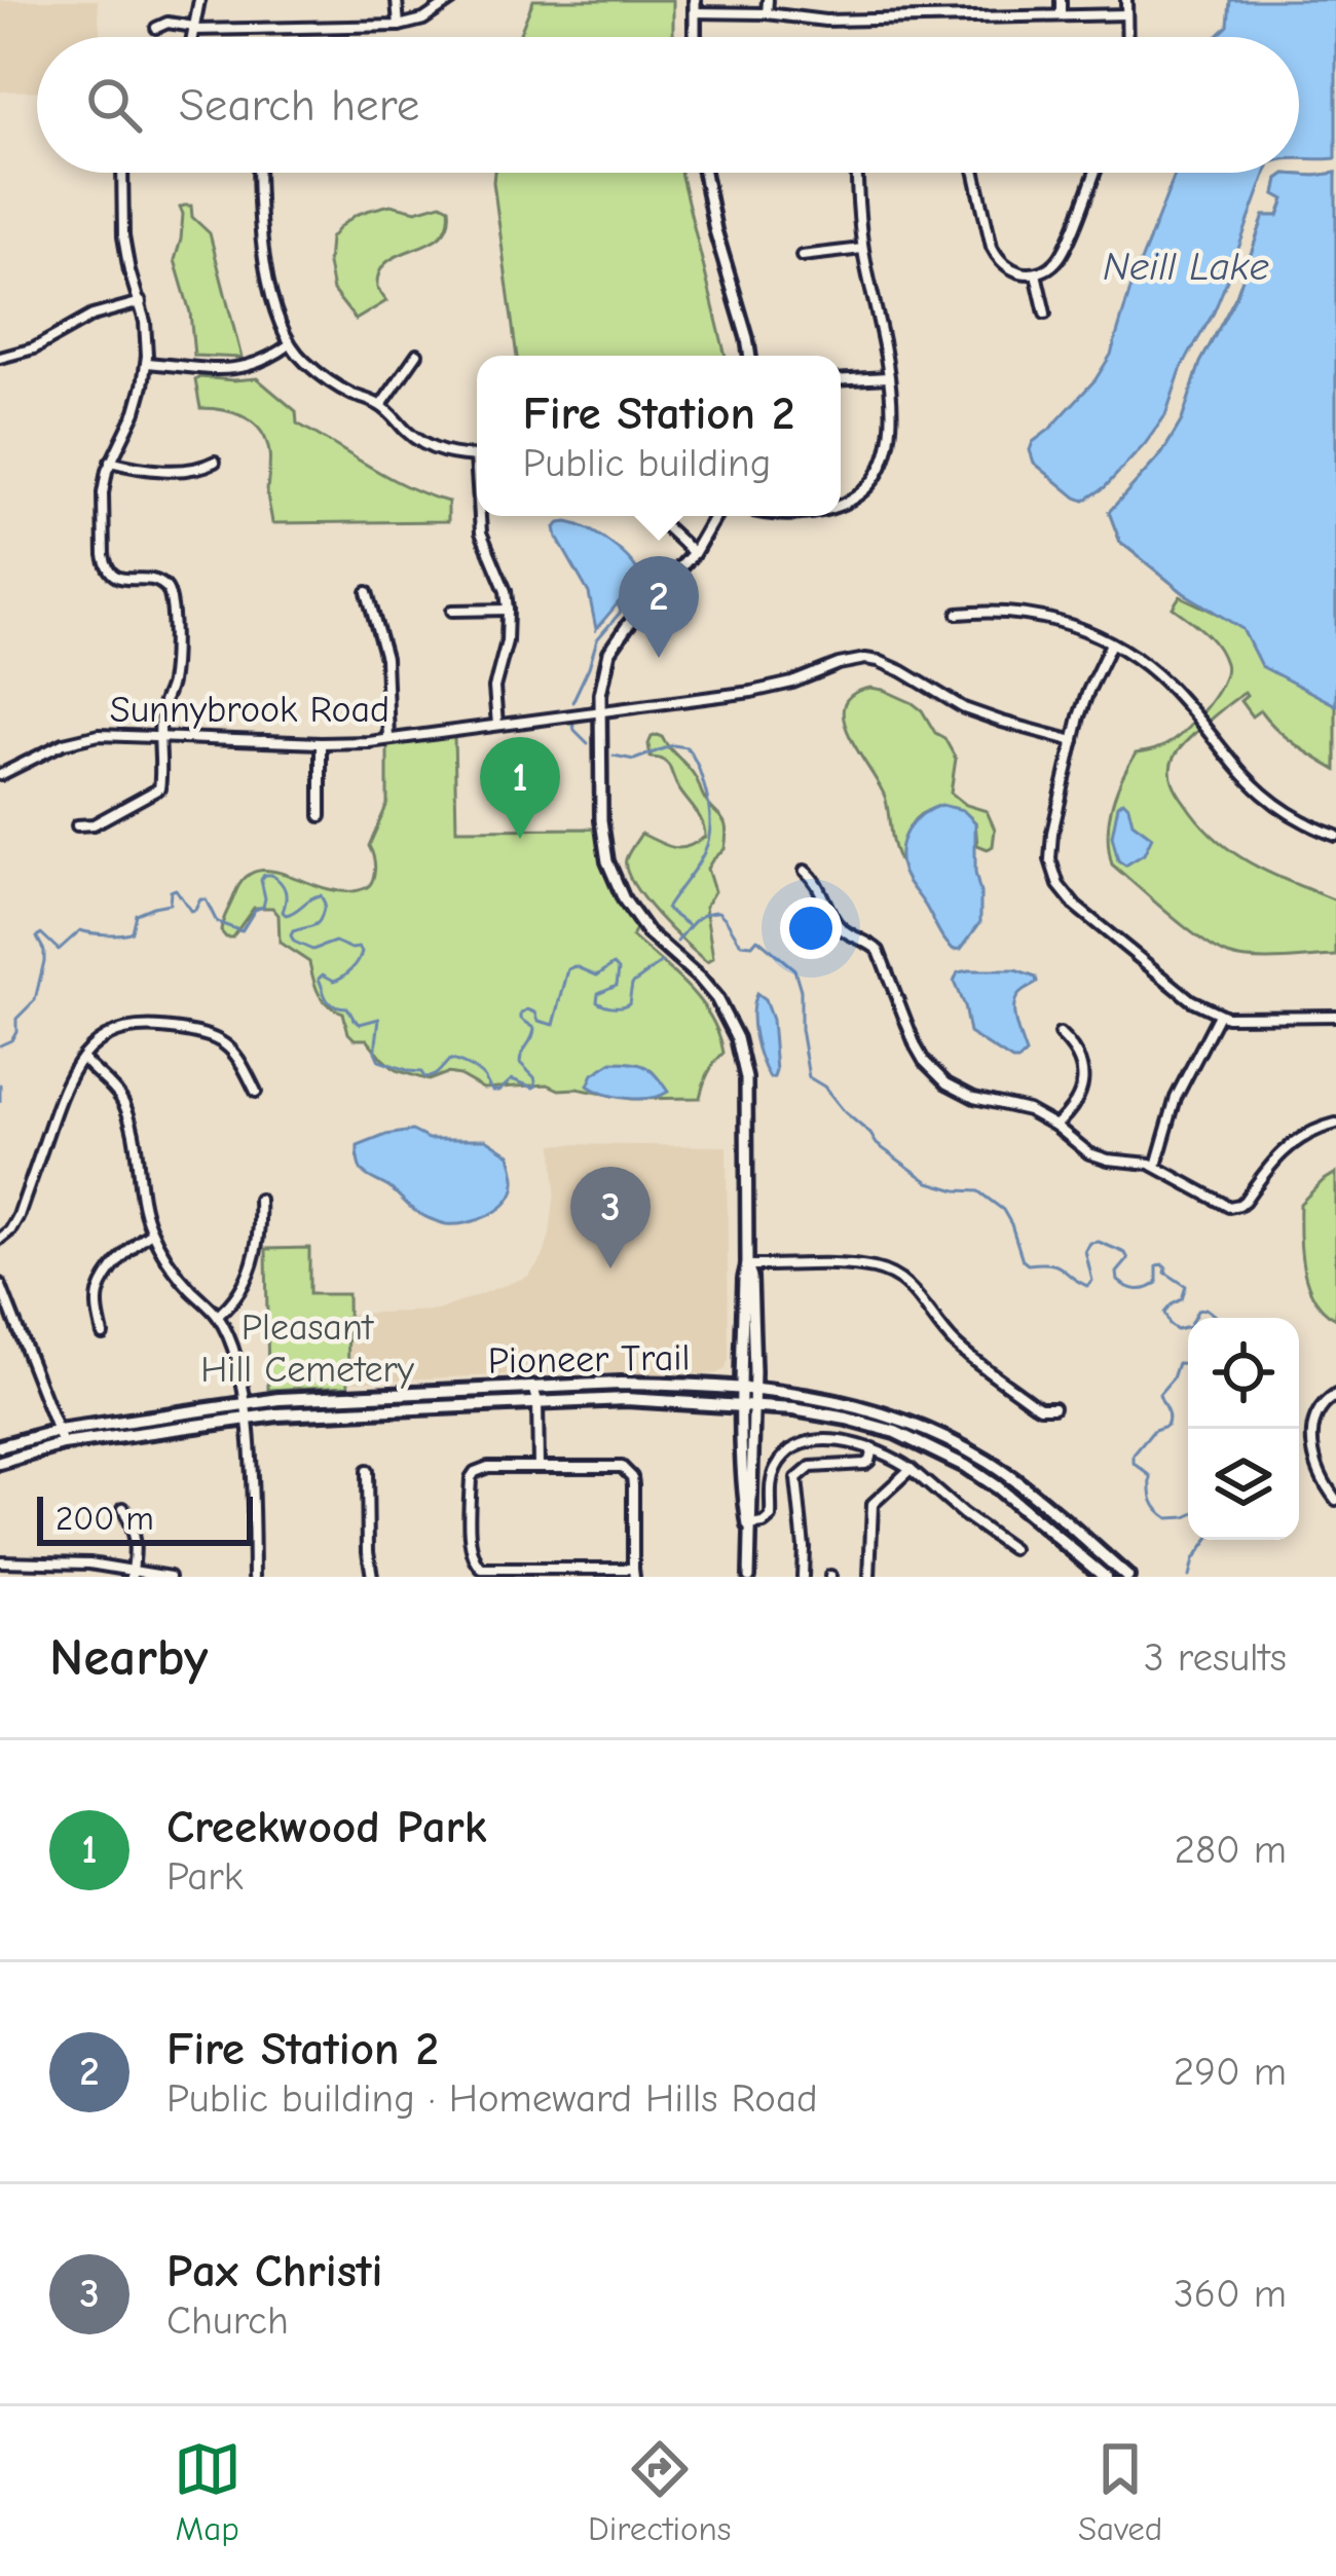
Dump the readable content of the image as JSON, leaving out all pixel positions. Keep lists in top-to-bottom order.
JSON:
{
  "streets": {
    "main road": ["Pioneer Trail"],
    "street": ["Sunnybrook Road"]
  },
  "water": ["Neill Lake"],
  "parks": ["Pleasant Hill Cemetery"],
  "scale_bar": "200 m",
  "page": {
    "search": "Search here",
    "popup": ["Fire Station 2", "Public building"],
    "pins": ["2", "1", "3"],
    "scale": "200 m",
    "heading": ["Nearby", "3 results"],
    "list": [
      {
        "mark": "1",
        "name": "Creekwood Park",
        "note": "Park",
        "value": "280 m"
      },
      {
        "mark": "2",
        "name": "Fire Station 2",
        "note": "Public building · Homeward Hills Road",
        "value": "290 m"
      },
      {
        "mark": "3",
        "name": "Pax Christi",
        "note": "Church",
        "value": "360 m"
      }
    ],
    "nav": ["Map", "Directions", "Saved"]
  }
}
